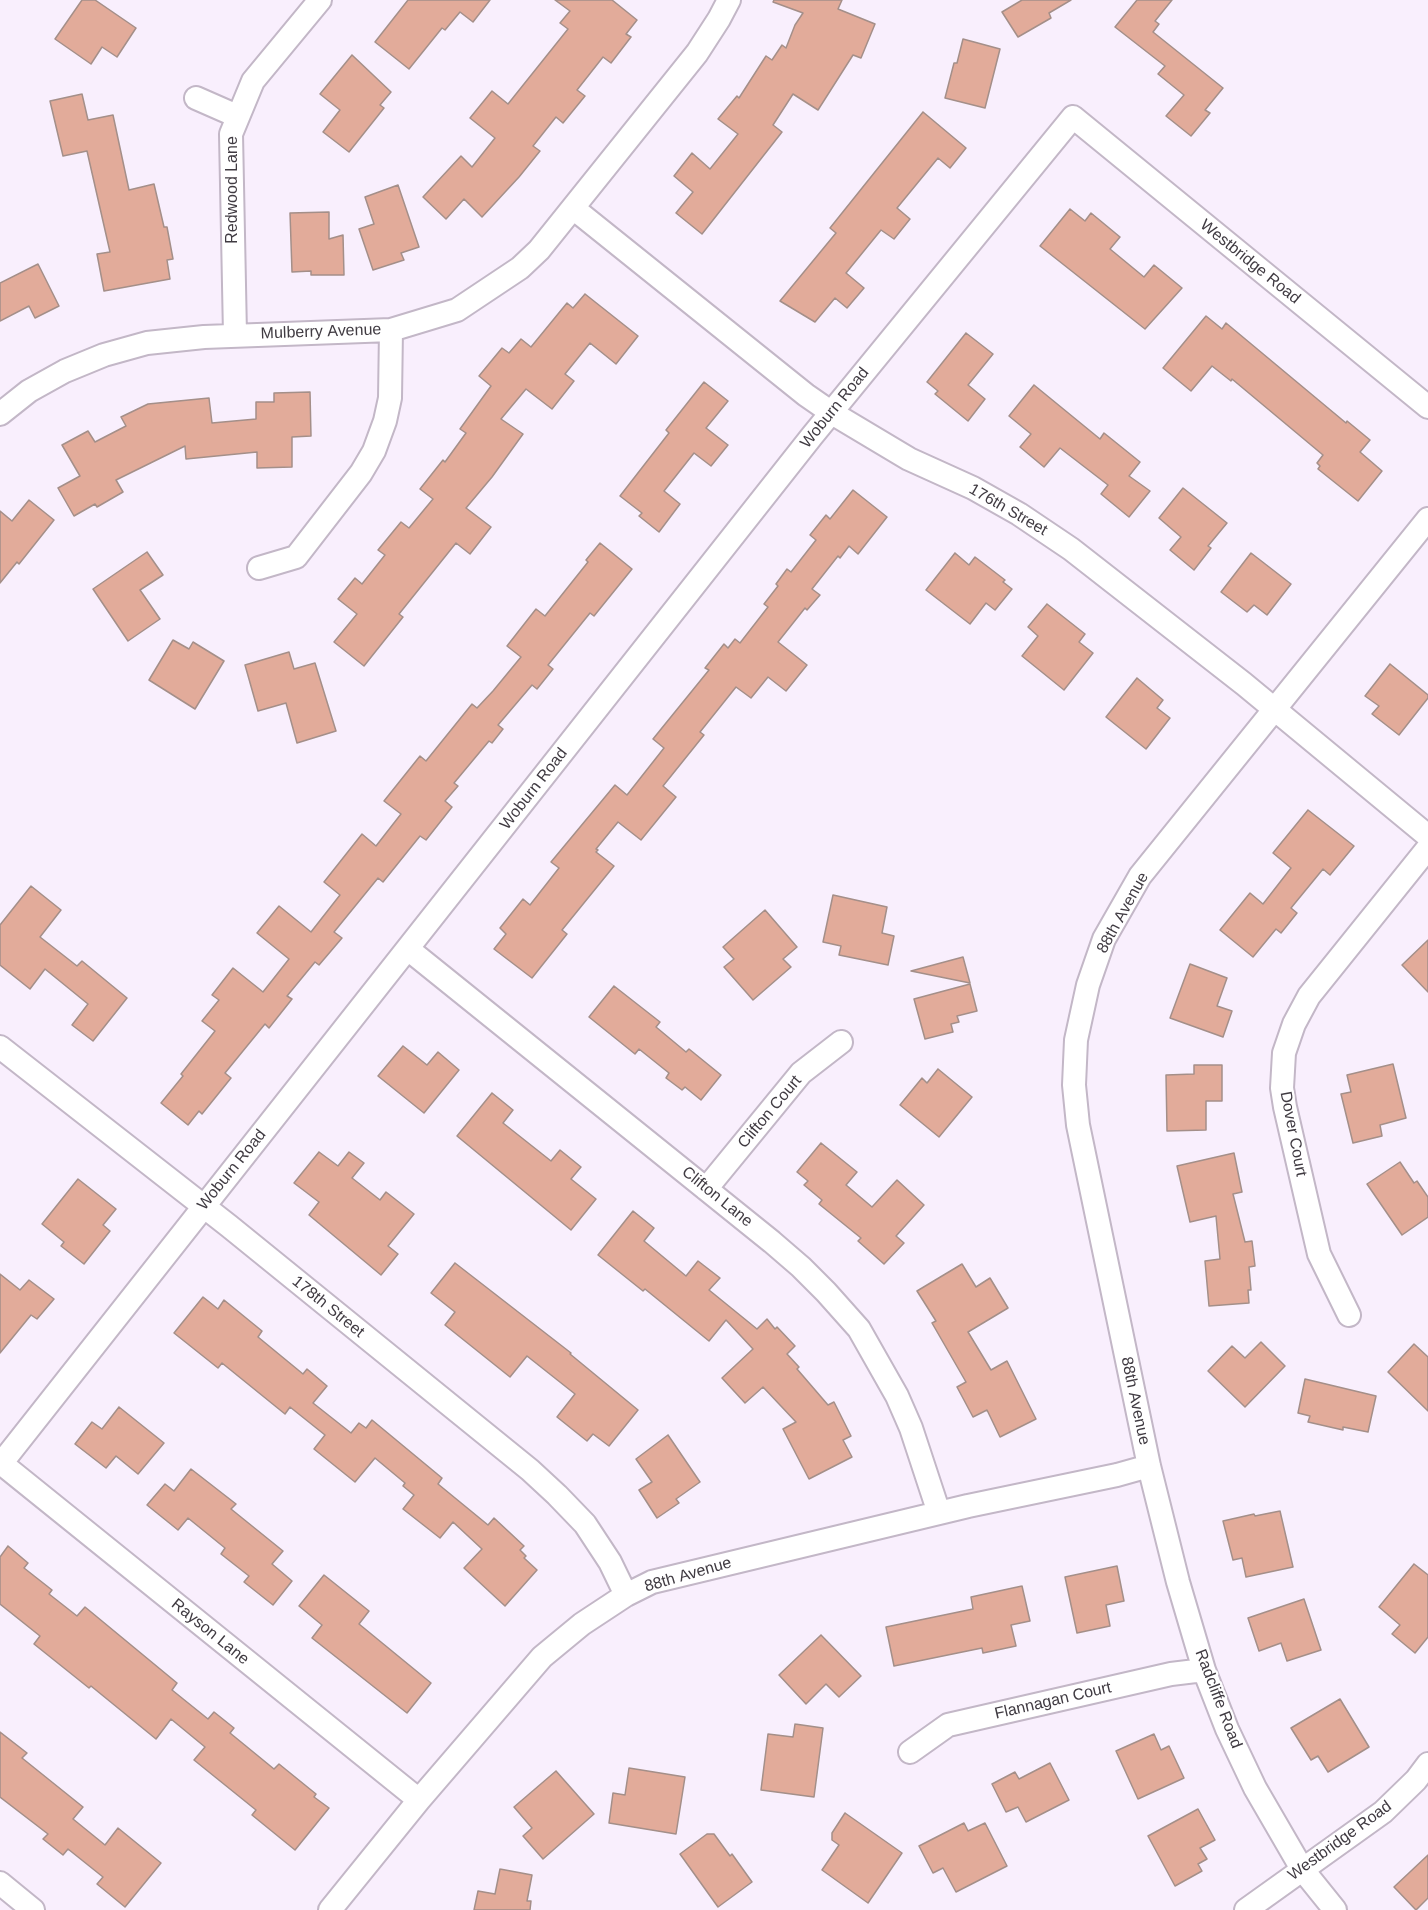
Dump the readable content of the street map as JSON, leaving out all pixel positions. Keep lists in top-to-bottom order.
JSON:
{
  "streets": {
    "street": [
      "Redwood Lane",
      "Westbridge Road",
      "Mulberry Avenue",
      "Woburn Road",
      "176th Street",
      "88th Avenue",
      "Clifton Court",
      "Dover Court",
      "Clifton Lane",
      "178th Street",
      "Rayson Lane",
      "Radcliffe Road",
      "Flannagan Court"
    ]
  },
  "crossings": [
    ["Redwood Lane", "Mulberry Avenue"],
    ["Westbridge Road", "Woburn Road"],
    ["Westbridge Road", "Radcliffe Road"],
    ["Mulberry Avenue", "176th Street"],
    ["Woburn Road", "176th Street"],
    ["Woburn Road", "Clifton Lane"],
    ["Woburn Road", "178th Street"],
    ["Woburn Road", "Rayson Lane"],
    ["176th Street", "88th Avenue"],
    ["88th Avenue", "Clifton Lane"],
    ["88th Avenue", "178th Street"],
    ["88th Avenue", "Rayson Lane"],
    ["88th Avenue", "Radcliffe Road"],
    ["Clifton Court", "Clifton Lane"],
    ["Radcliffe Road", "Flannagan Court"]
  ]
}
